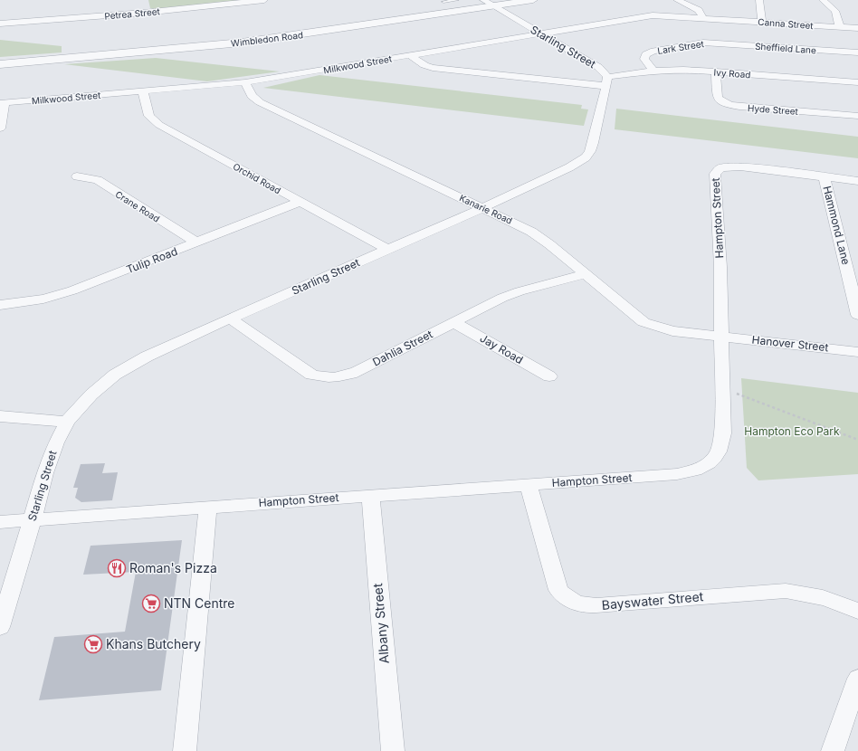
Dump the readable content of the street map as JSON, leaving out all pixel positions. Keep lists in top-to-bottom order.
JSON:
{
  "streets": {
    "street": [
      "Petrea Street",
      "Canna Street",
      "Wimbledon Road",
      "Starling Street",
      "Lark Street",
      "Sheffield Lane",
      "Milkwood Street",
      "Ivy Road",
      "Hyde Street",
      "Orchid Road",
      "Crane Road",
      "Kanarie Road",
      "Hampton Street",
      "Hammond Lane",
      "Tulip Road",
      "Hanover Street",
      "Dahlia Street",
      "Jay Road",
      "Bayswater Street",
      "Albany Street"
    ]
  },
  "crossings": [
    ["Canna Street", "Lark Street"],
    ["Canna Street", "Milkwood Street"],
    ["Wimbledon Road", "Starling Street"],
    ["Starling Street", "Milkwood Street"],
    ["Starling Street", "Ivy Road"],
    ["Starling Street", "Orchid Road"],
    ["Starling Street", "Kanarie Road"],
    ["Starling Street", "Hampton Street"],
    ["Starling Street", "Dahlia Street"],
    ["Lark Street", "Sheffield Lane"],
    ["Lark Street", "Milkwood Street"],
    ["Lark Street", "Ivy Road"],
    ["Milkwood Street", "Ivy Road"],
    ["Milkwood Street", "Orchid Road"],
    ["Milkwood Street", "Kanarie Road"],
    ["Ivy Road", "Hyde Street"],
    ["Orchid Road", "Tulip Road"],
    ["Crane Road", "Tulip Road"],
    ["Kanarie Road", "Hampton Street"],
    ["Kanarie Road", "Hanover Street"],
    ["Kanarie Road", "Dahlia Street"],
    ["Hampton Street", "Hammond Lane"],
    ["Hampton Street", "Hanover Street"],
    ["Hampton Street", "Bayswater Street"],
    ["Hampton Street", "Albany Street"],
    ["Dahlia Street", "Jay Road"]
  ],
  "parks": ["Hampton Eco Park"],
  "places": {
    "restaurant": ["Roman's Pizza"],
    "supermarket": ["NTN Centre", "Khans Butchery"]
  }
}
